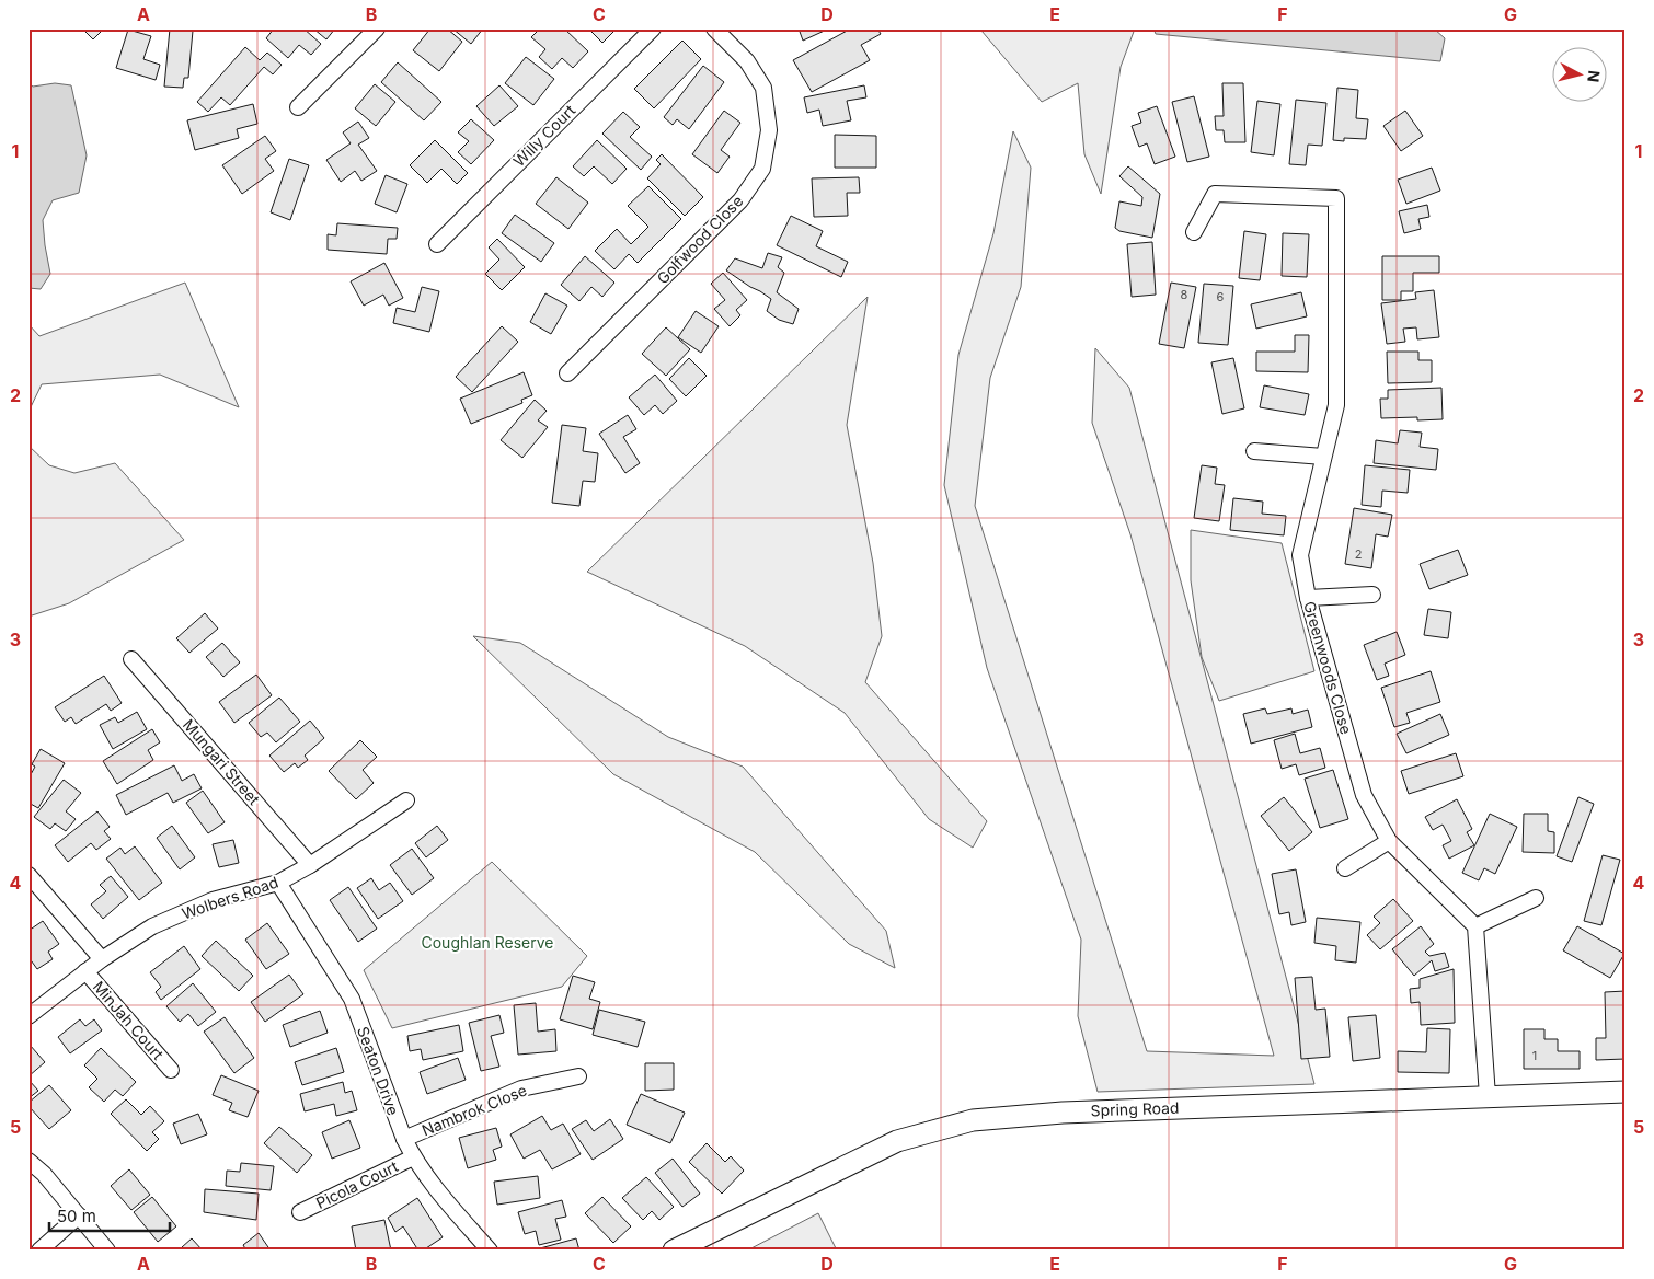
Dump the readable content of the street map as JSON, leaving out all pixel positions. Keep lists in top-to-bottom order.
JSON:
{
  "streets": {
    "main road": ["Spring Road"],
    "street": [
      "Willy Court",
      "Golfwood Close",
      "Greenwoods Close",
      "Mungari Street",
      "Wolbers Road",
      "MinJah Court",
      "Seaton Drive",
      "Nambrok Close",
      "Picola Court"
    ]
  },
  "crossings": [
    ["Mungari Street", "Wolbers Road"],
    ["Wolbers Road", "MinJah Court"],
    ["Wolbers Road", "Seaton Drive"],
    ["Seaton Drive", "Nambrok Close"],
    ["Seaton Drive", "Picola Court"]
  ],
  "parks": ["Coughlan Reserve"],
  "house_numbers": [
    "8",
    "6",
    "2",
    "1"
  ],
  "scale_bar": "50 m",
  "north": "right",
  "grid": {
    "columns": [
      "A",
      "B",
      "C",
      "D",
      "E",
      "F",
      "G"
    ],
    "rows": [
      "1",
      "2",
      "3",
      "4",
      "5"
    ]
  }
}
